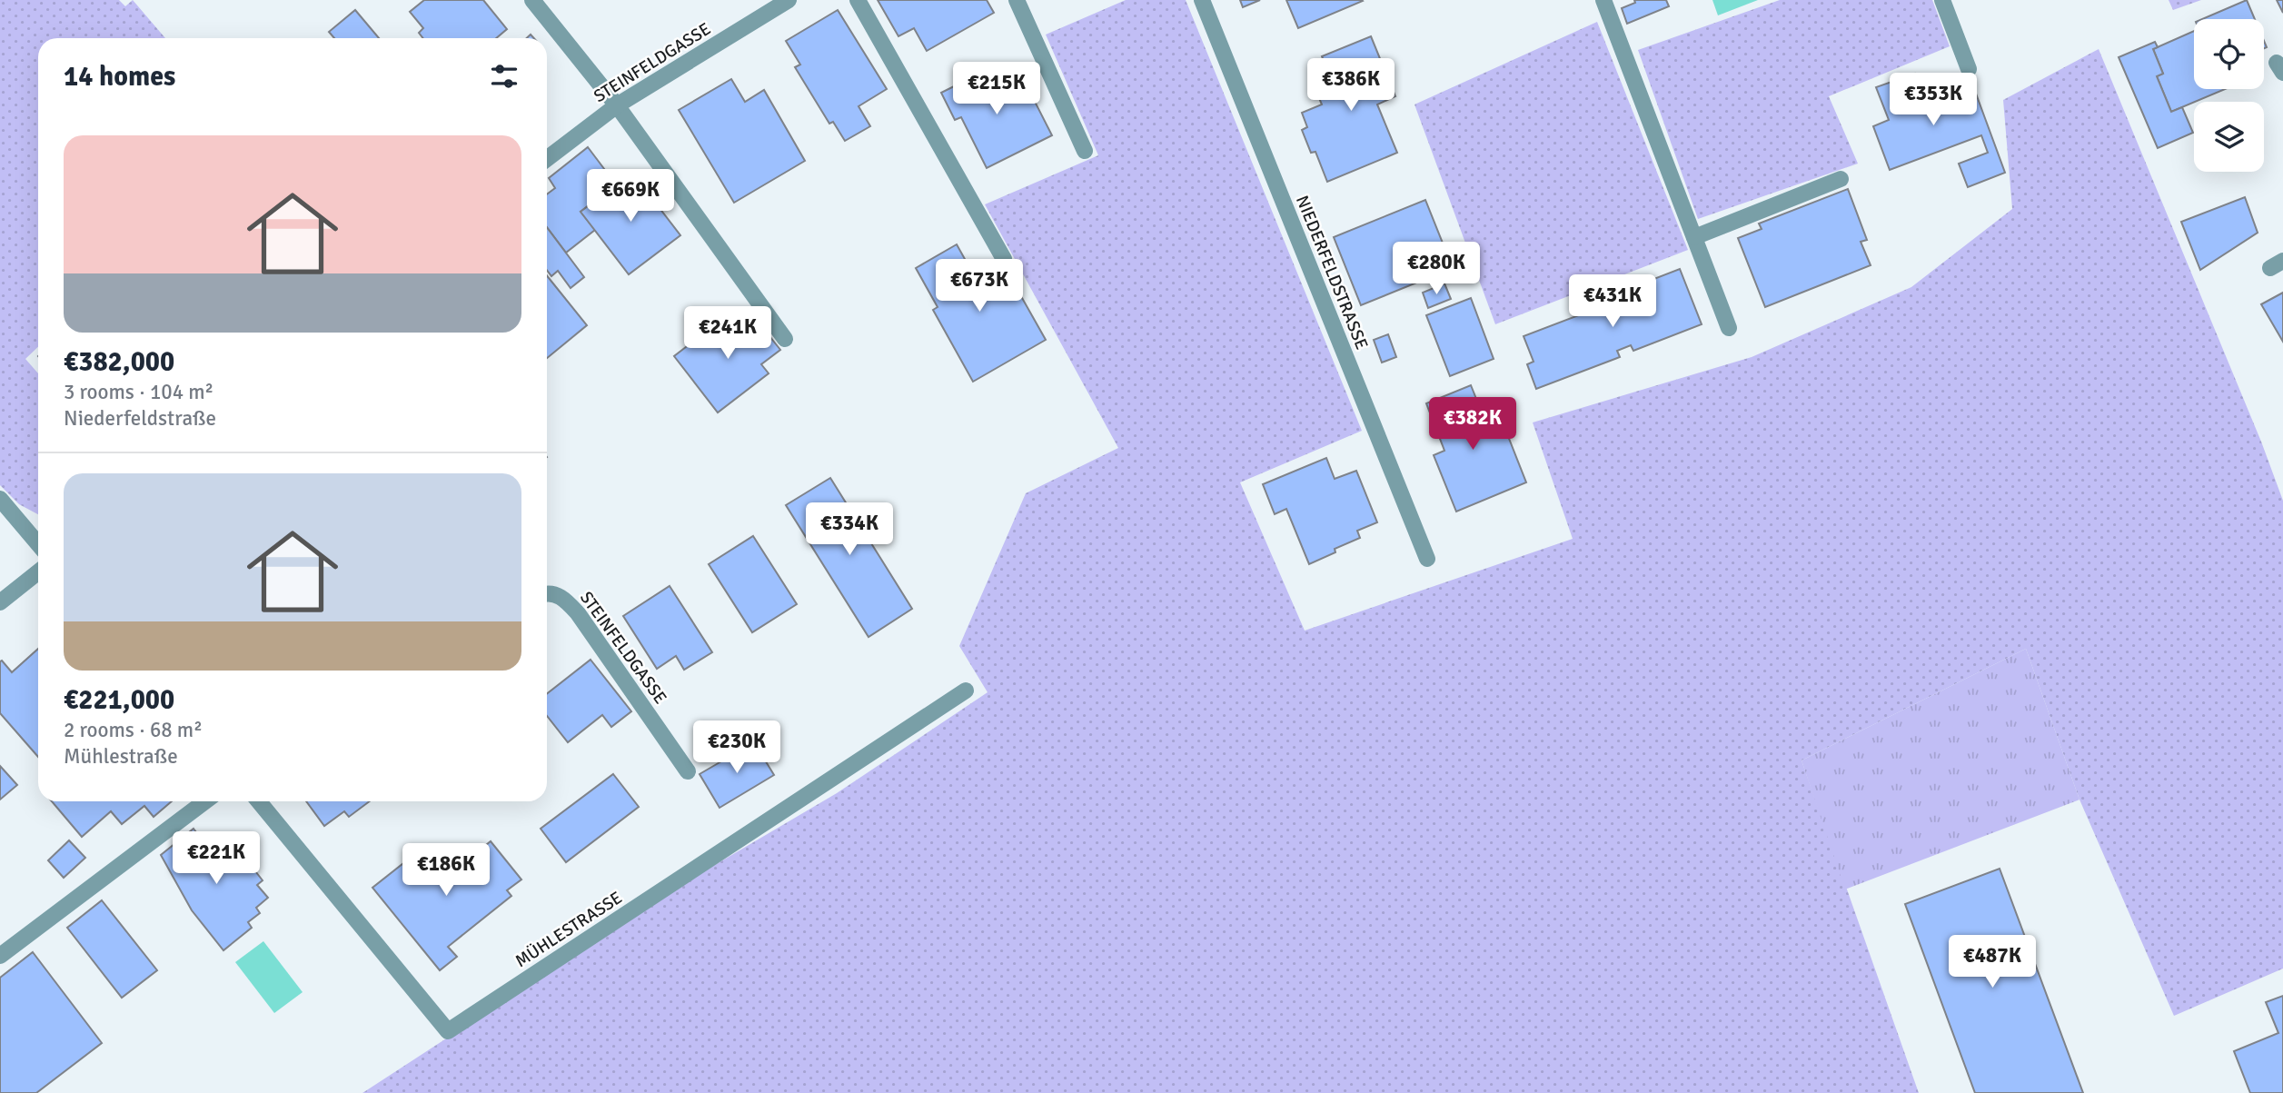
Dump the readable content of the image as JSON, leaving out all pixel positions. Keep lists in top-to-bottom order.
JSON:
{
  "streets": {
    "street": ["STEINFELDGASSE", "NIEDERFELDSTRASSE", "MÜHLESTRASSE"]
  },
  "page": {
    "heading": "14 homes",
    "price": [
      "€386K",
      "€215K",
      "€353K",
      "€669K",
      "€280K",
      "€673K",
      "€431K",
      "€241K",
      "€382K",
      "€334K",
      "€230K",
      "€221K",
      "€186K",
      "€487K"
    ],
    "list": [
      {
        "name": "€382,000",
        "note": "3 rooms · 104 m² · Niederfeldstraße"
      },
      {
        "name": "€221,000",
        "note": "2 rooms · 68 m² · Mühlestraße"
      }
    ]
  }
}
